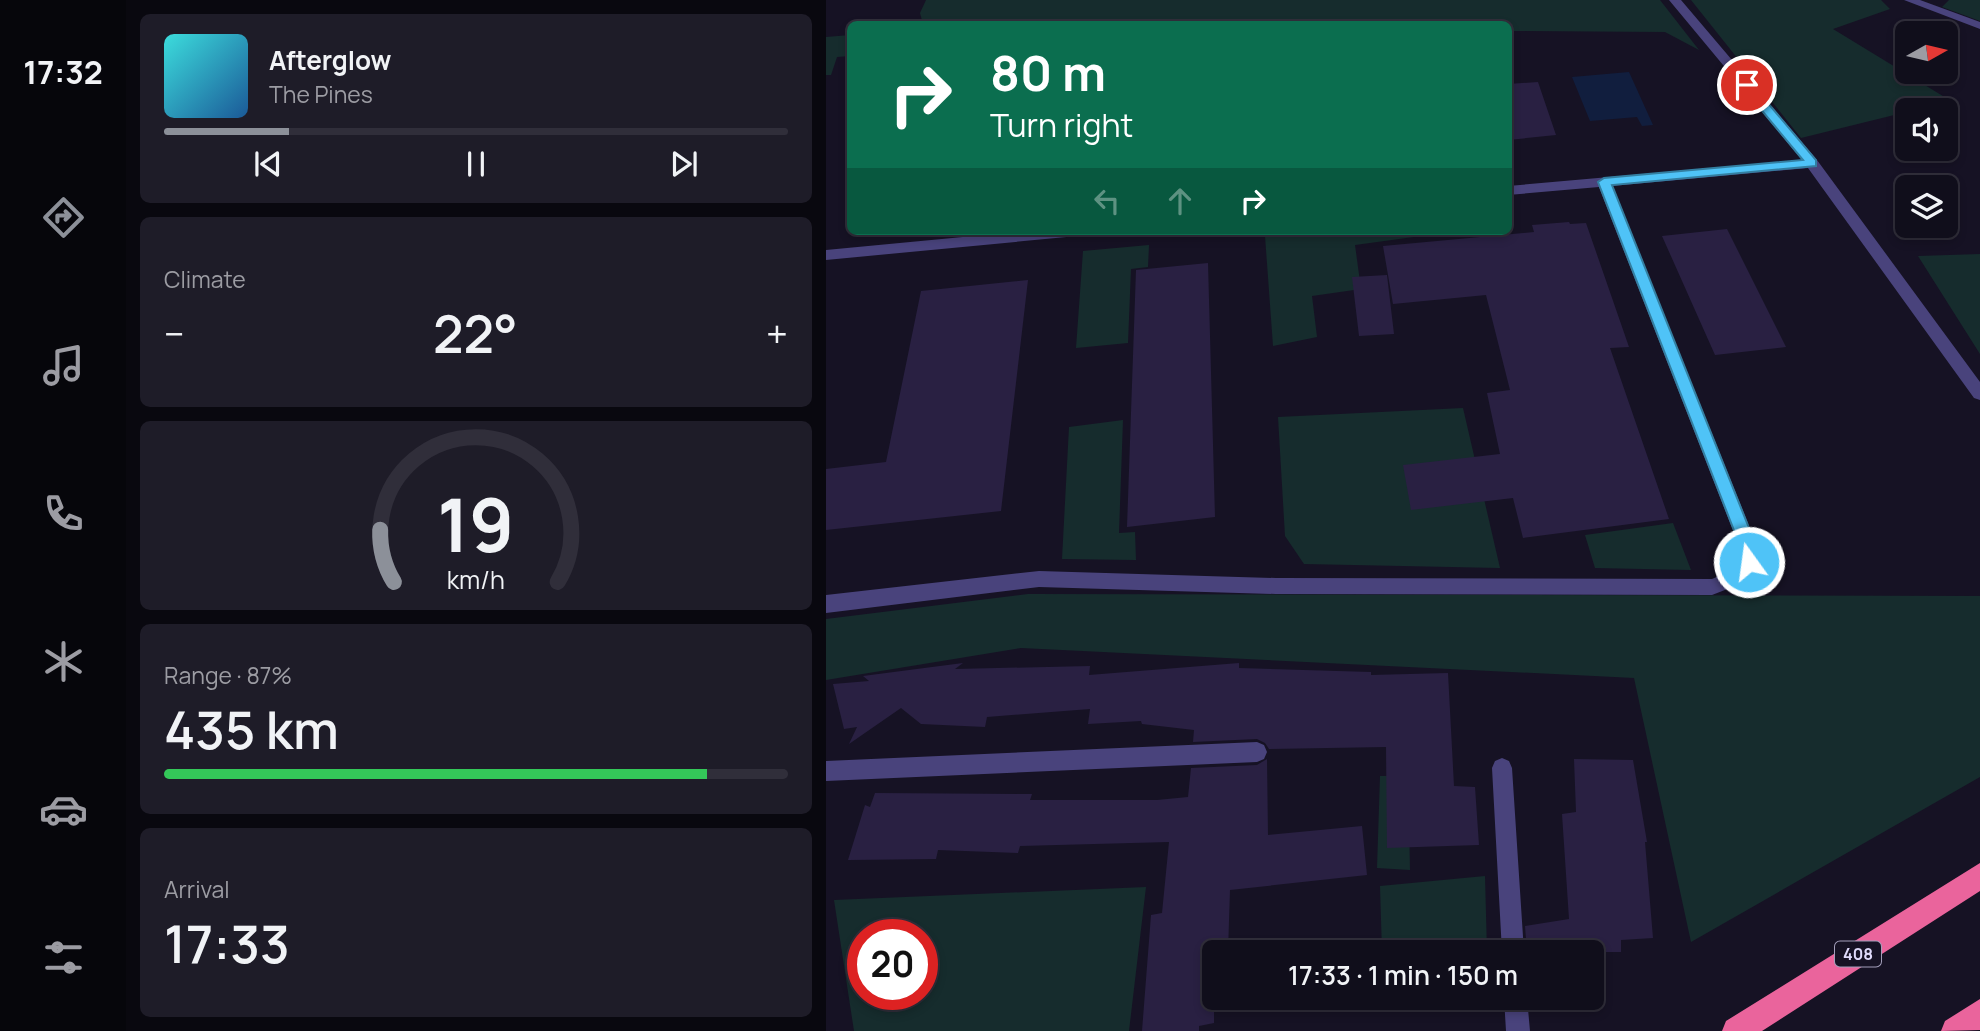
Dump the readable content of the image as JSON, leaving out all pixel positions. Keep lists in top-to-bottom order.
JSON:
{
  "streets": {
    "highway": ["408"]
  },
  "north": "right",
  "page": {
    "tabs": "17:32",
    "turn": ["80 m", "Turn right"],
    "song": ["Afterglow", "The Pines"],
    "tile": [
      "Climate",
      ["Range · 87%", "435 km"],
      ["Arrival", "17:33"]
    ],
    "heat": ["−", "22°", "+"],
    "limit": "20",
    "trip": "17:33 · 1 min · 150 m",
    "gauge": ["19", "km/h"]
  }
}
